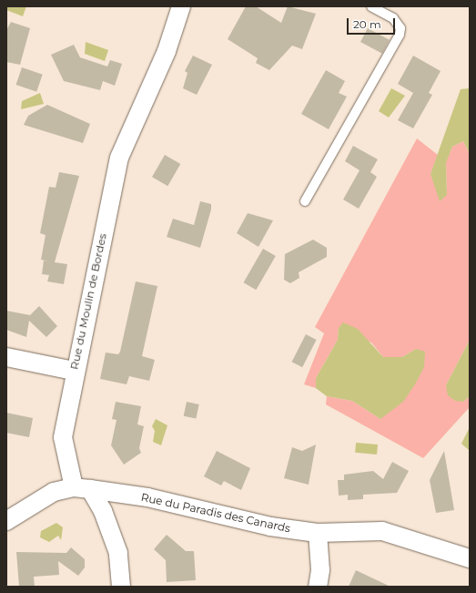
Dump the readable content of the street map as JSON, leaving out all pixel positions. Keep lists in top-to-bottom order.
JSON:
{
  "streets": {
    "street": ["Rue du Moulin de Bordes", "Rue du Paradis des Canards"]
  },
  "crossings": [
    ["Rue du Moulin de Bordes", "Rue du Paradis des Canards"]
  ],
  "scale_bar": "20 m"
}
